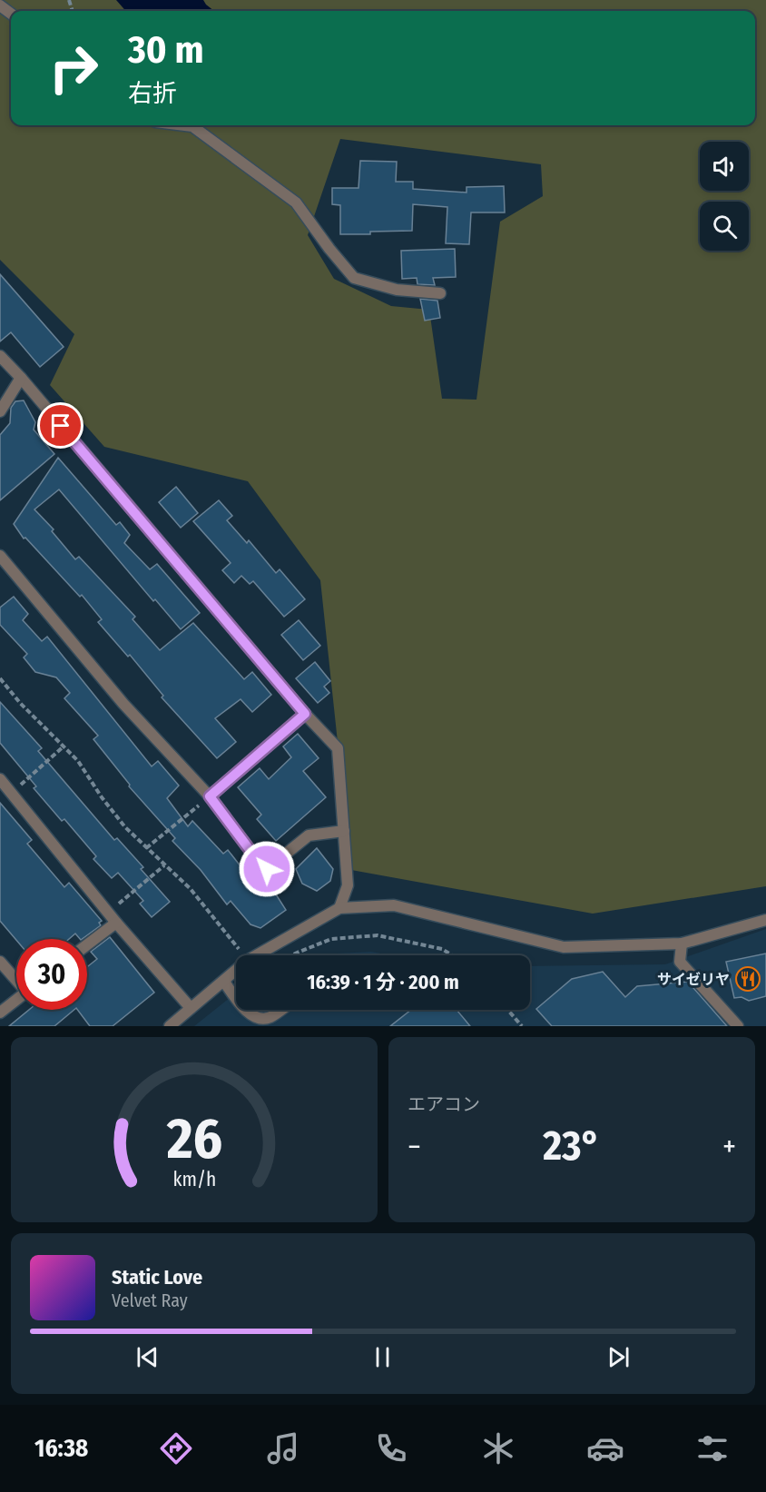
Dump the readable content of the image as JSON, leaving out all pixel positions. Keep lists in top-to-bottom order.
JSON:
{
  "places": {
    "restaurant": ["サイゼリヤ"]
  },
  "page": {
    "turn": ["30 m", "右折"],
    "limit": "30",
    "trip": "16:39 · 1 分 · 200 m",
    "tile": "エアコン",
    "heat": ["−", "23°", "+"],
    "song": ["Static Love", "Velvet Ray"],
    "tabs": "16:38",
    "gauge": ["26", "km/h"]
  }
}
